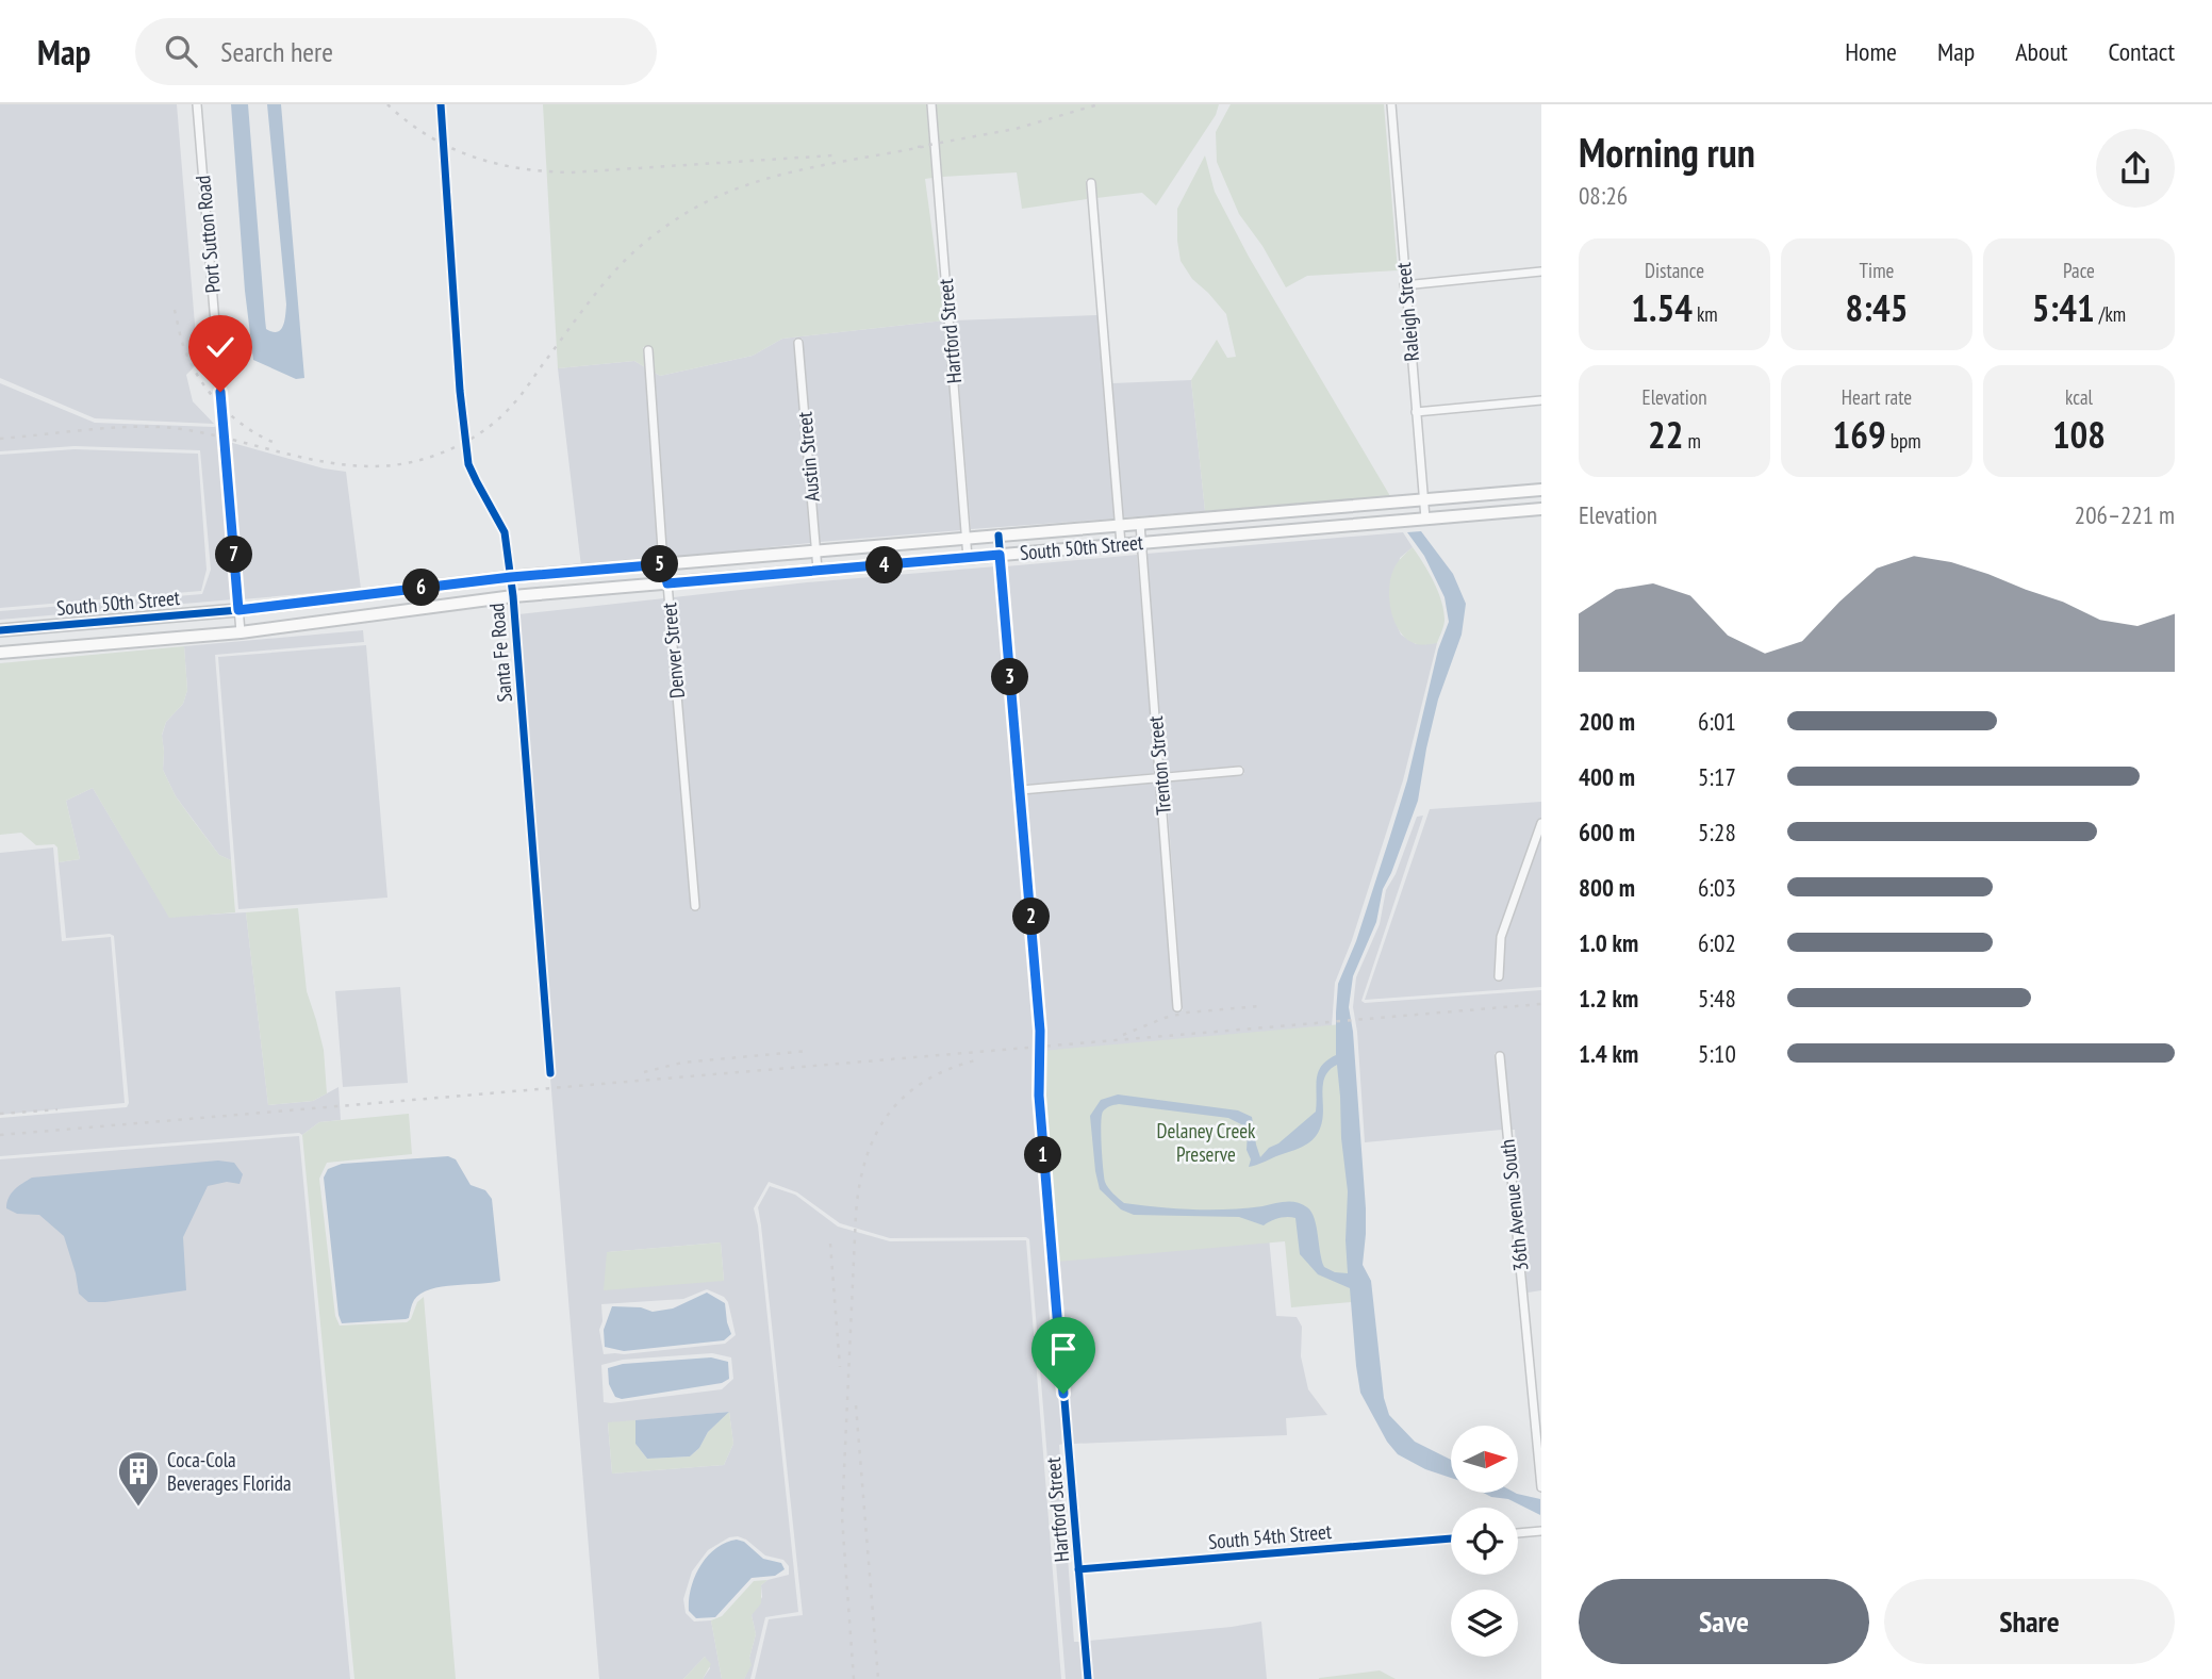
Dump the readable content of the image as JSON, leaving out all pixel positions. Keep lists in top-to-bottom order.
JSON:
{
  "streets": {
    "main road": ["South 50th Street"],
    "street": [
      "Port Sutton Road",
      "Raleigh Street",
      "Hartford Street",
      "Austin Street",
      "Denver Street",
      "Santa Fe Road",
      "Trenton Street",
      "36th Avenue South",
      "South 54th Street"
    ]
  },
  "crossings": [
    ["Port Sutton Road", "South 50th Street"],
    ["Raleigh Street", "South 50th Street"],
    ["Hartford Street", "South 50th Street"],
    ["Hartford Street", "South 54th Street"],
    ["Austin Street", "South 50th Street"],
    ["South 50th Street", "Denver Street"],
    ["South 50th Street", "Santa Fe Road"],
    ["South 50th Street", "Trenton Street"]
  ],
  "parks": ["Delaney Creek Preserve"],
  "places": {
    "building": ["Coca-Cola Beverages Florida"]
  },
  "north": "right",
  "page": {
    "header": "Map",
    "search": "Search here",
    "nav": [
      "Home",
      "Map",
      "About",
      "Contact"
    ],
    "heading": ["Morning run", "08:26"],
    "stats": [
      ["Distance", "1.54 km"],
      ["Time", "8:45"],
      ["Pace", "5:41 /km"],
      ["Elevation", "22 m"],
      ["Heart rate", "169 bpm"],
      ["kcal", "108"]
    ],
    "chart": ["Elevation", "206–221 m"],
    "pins": [
      "7",
      "5",
      "4",
      "6",
      "3",
      "2",
      "1"
    ],
    "list": [
      {
        "name": "200 m",
        "note": "6:01"
      },
      {
        "name": "400 m",
        "note": "5:17"
      },
      {
        "name": "600 m",
        "note": "5:28"
      },
      {
        "name": "800 m",
        "note": "6:03"
      },
      {
        "name": "1.0 km",
        "note": "6:02"
      },
      {
        "name": "1.2 km",
        "note": "5:48"
      },
      {
        "name": "1.4 km",
        "note": "5:10"
      }
    ],
    "buttons": ["Save", "Share"]
  }
}
